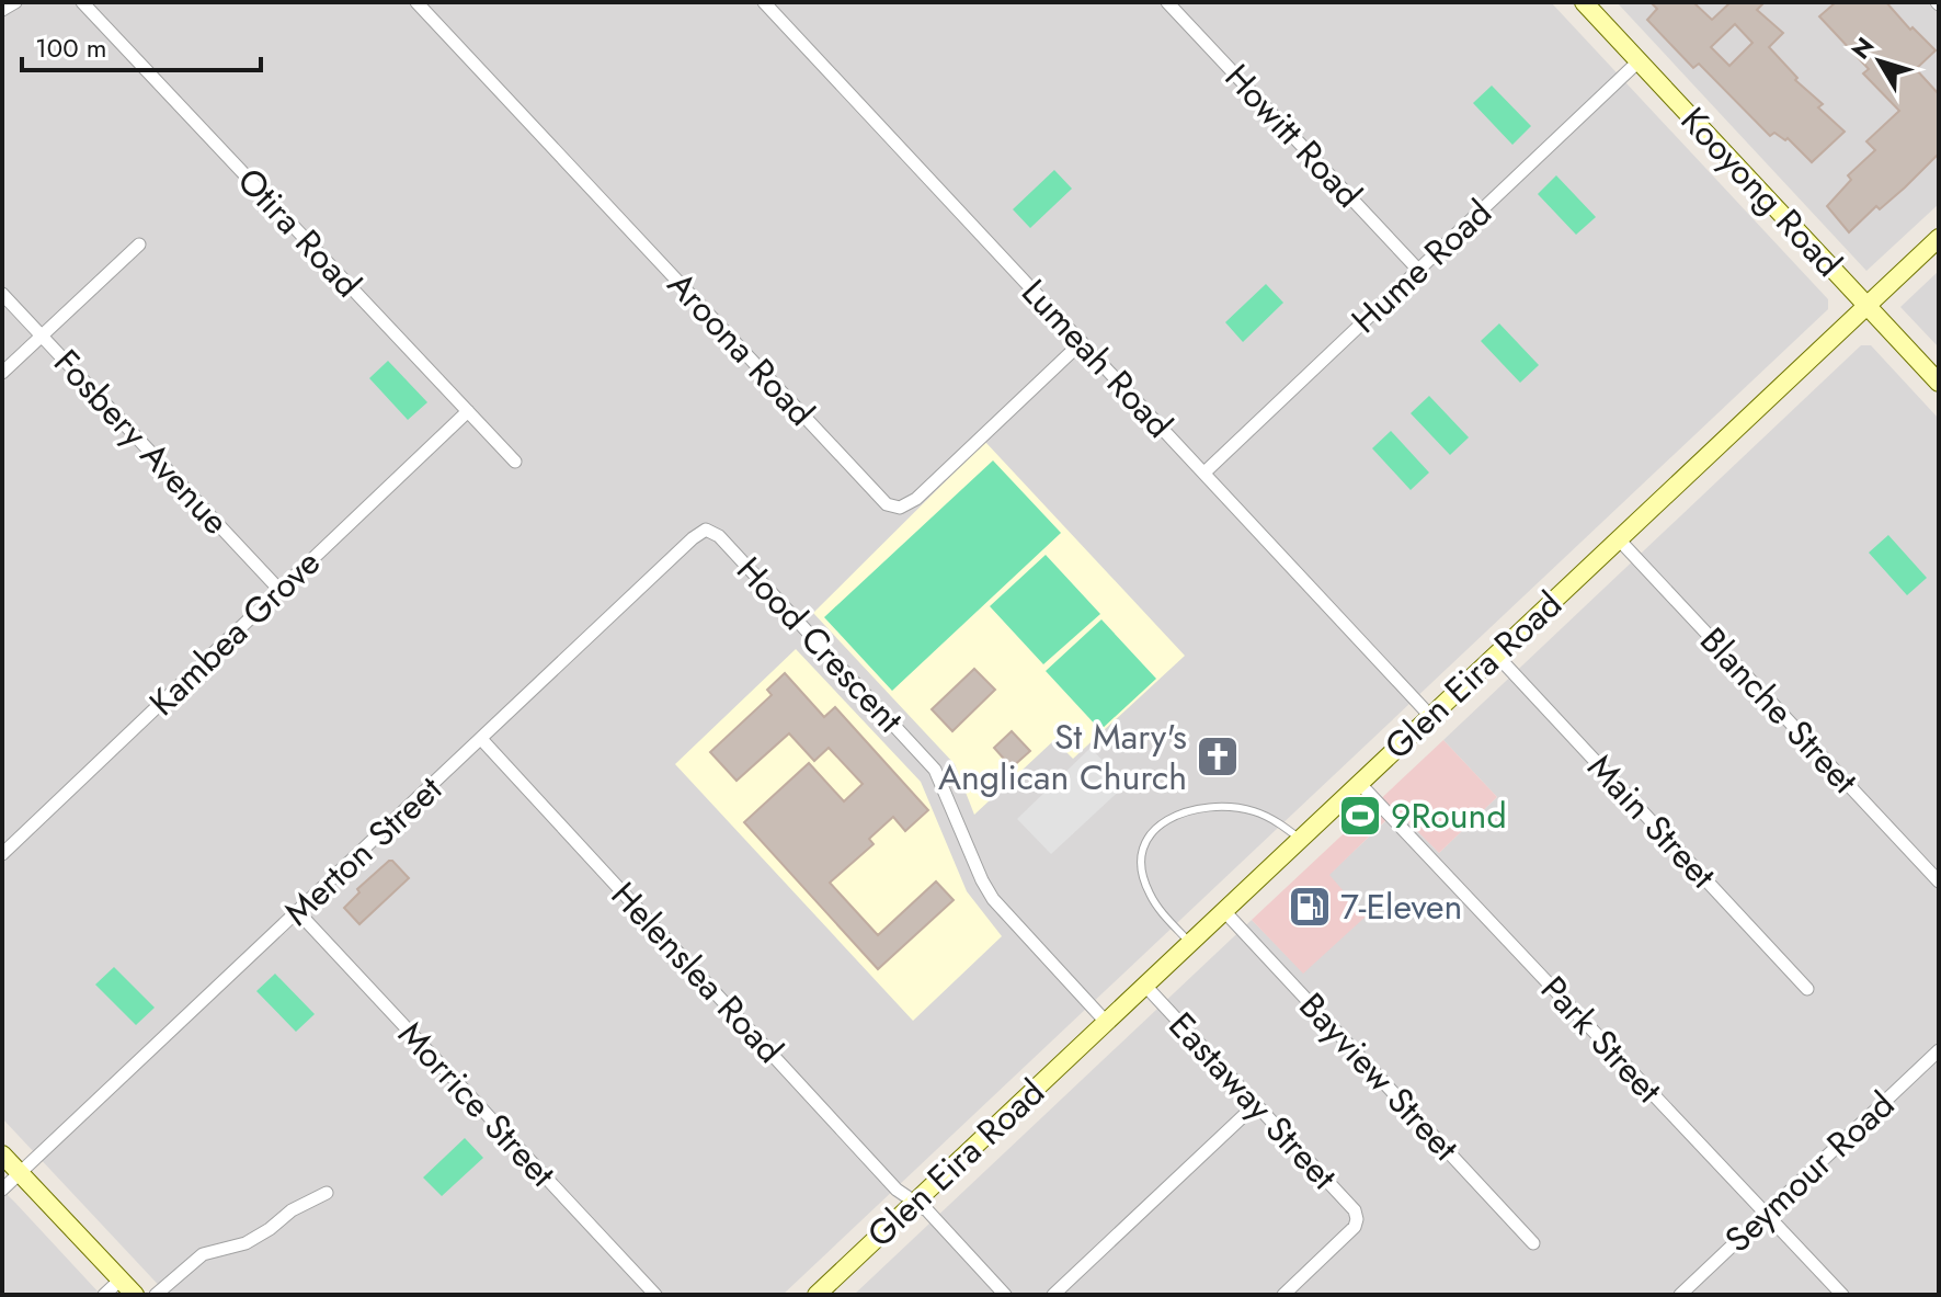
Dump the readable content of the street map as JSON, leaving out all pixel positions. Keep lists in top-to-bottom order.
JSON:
{
  "streets": {
    "main road": ["Kooyong Road", "Glen Eira Road"],
    "street": [
      "Howitt Road",
      "Otira Road",
      "Hume Road",
      "Aroona Road",
      "Lumeah Road",
      "Fosbery Avenue",
      "Kambea Grove",
      "Hood Crescent",
      "Blanche Street",
      "Main Street",
      "Merton Street",
      "Helenslea Road",
      "Park Street",
      "Bayview Street",
      "Eastaway Street",
      "Morrice Street",
      "Seymour Road"
    ]
  },
  "crossings": [
    ["Howitt Road", "Hume Road"],
    ["Kooyong Road", "Hume Road"],
    ["Kooyong Road", "Glen Eira Road"],
    ["Otira Road", "Kambea Grove"],
    ["Hume Road", "Lumeah Road"],
    ["Aroona Road", "Lumeah Road"],
    ["Lumeah Road", "Glen Eira Road"],
    ["Fosbery Avenue", "Kambea Grove"],
    ["Hood Crescent", "Glen Eira Road"],
    ["Hood Crescent", "Merton Street"],
    ["Glen Eira Road", "Blanche Street"],
    ["Glen Eira Road", "Main Street"],
    ["Glen Eira Road", "Helenslea Road"],
    ["Glen Eira Road", "Park Street"],
    ["Glen Eira Road", "Bayview Street"],
    ["Glen Eira Road", "Eastaway Street"],
    ["Merton Street", "Helenslea Road"],
    ["Merton Street", "Morrice Street"],
    ["Park Street", "Seymour Road"]
  ],
  "places": {
    "church": ["St Mary's Anglican Church"],
    "sports": ["9Round"],
    "fuel station": ["7-Eleven"]
  },
  "scale_bar": "100 m",
  "north": "top left"
}
